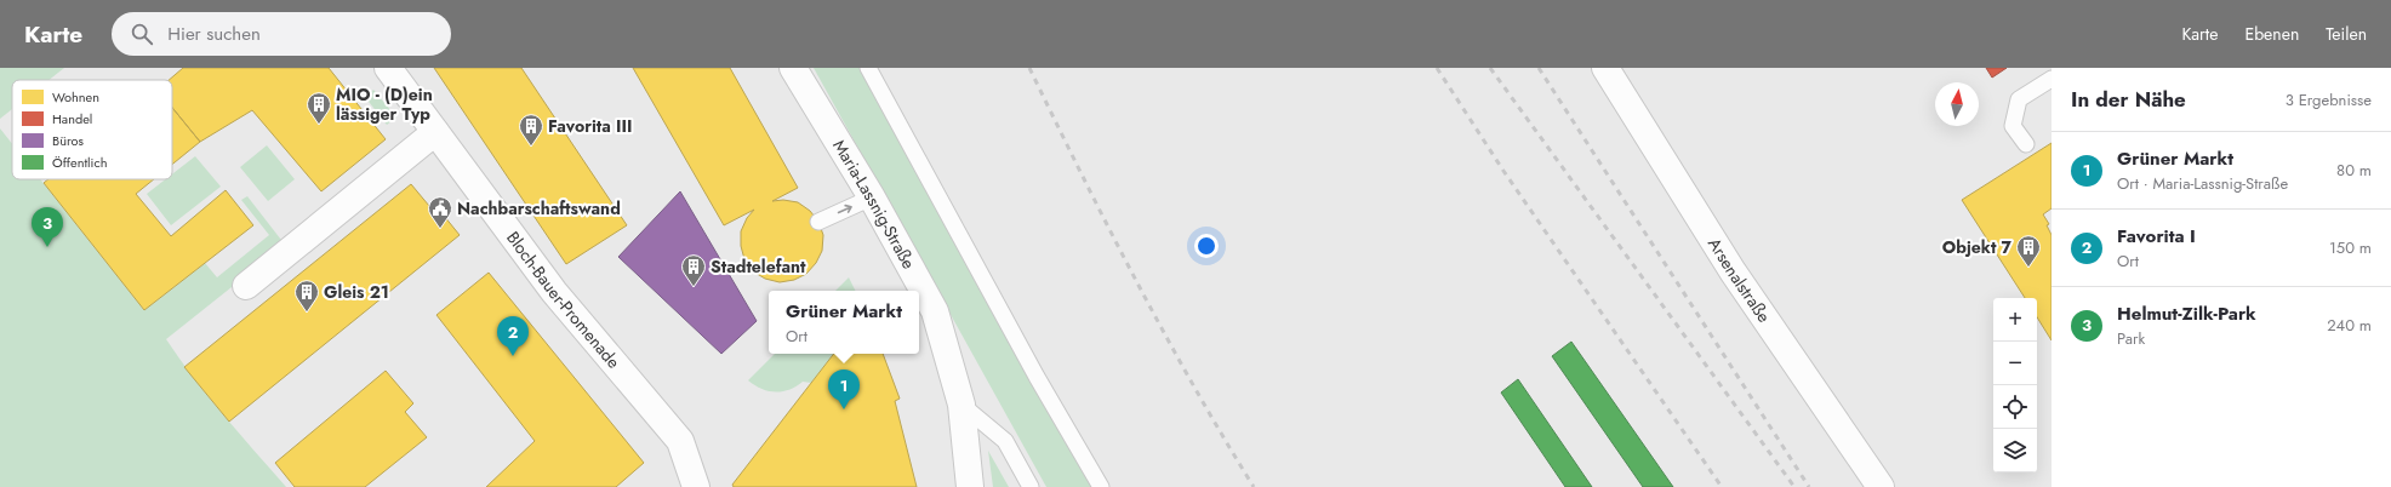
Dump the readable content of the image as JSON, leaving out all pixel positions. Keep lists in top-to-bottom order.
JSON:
{
  "streets": {
    "street": ["Maria-Lassnig-Straße", "Arsenalstraße", "Bloch-Bauer-Promenade"]
  },
  "places": {
    "building": [
      "MIO - (D)ein lässiger Typ",
      "Favorita III",
      "Objekt 7",
      "Stadtelefant",
      "Gleis 21"
    ],
    "public building": ["Nachbarschaftswand"]
  },
  "legend": [
    "Wohnen",
    "Handel",
    "Büros",
    "Öffentlich"
  ],
  "north": "top",
  "page": {
    "header": "Karte",
    "search": "Hier suchen",
    "nav": ["Karte", "Ebenen", "Teilen"],
    "heading": ["In der Nähe", "3 Ergebnisse"],
    "list": [
      {
        "mark": "1",
        "name": "Grüner Markt",
        "note": "Ort · Maria-Lassnig-Straße",
        "value": "80 m"
      },
      {
        "mark": "2",
        "name": "Favorita I",
        "note": "Ort",
        "value": "150 m"
      },
      {
        "mark": "3",
        "name": "Helmut-Zilk-Park",
        "note": "Park",
        "value": "240 m"
      }
    ],
    "pins": ["3", "2", "1"],
    "popup": ["Grüner Markt", "Ort"],
    "map_buttons": ["+", "−"]
  }
}
